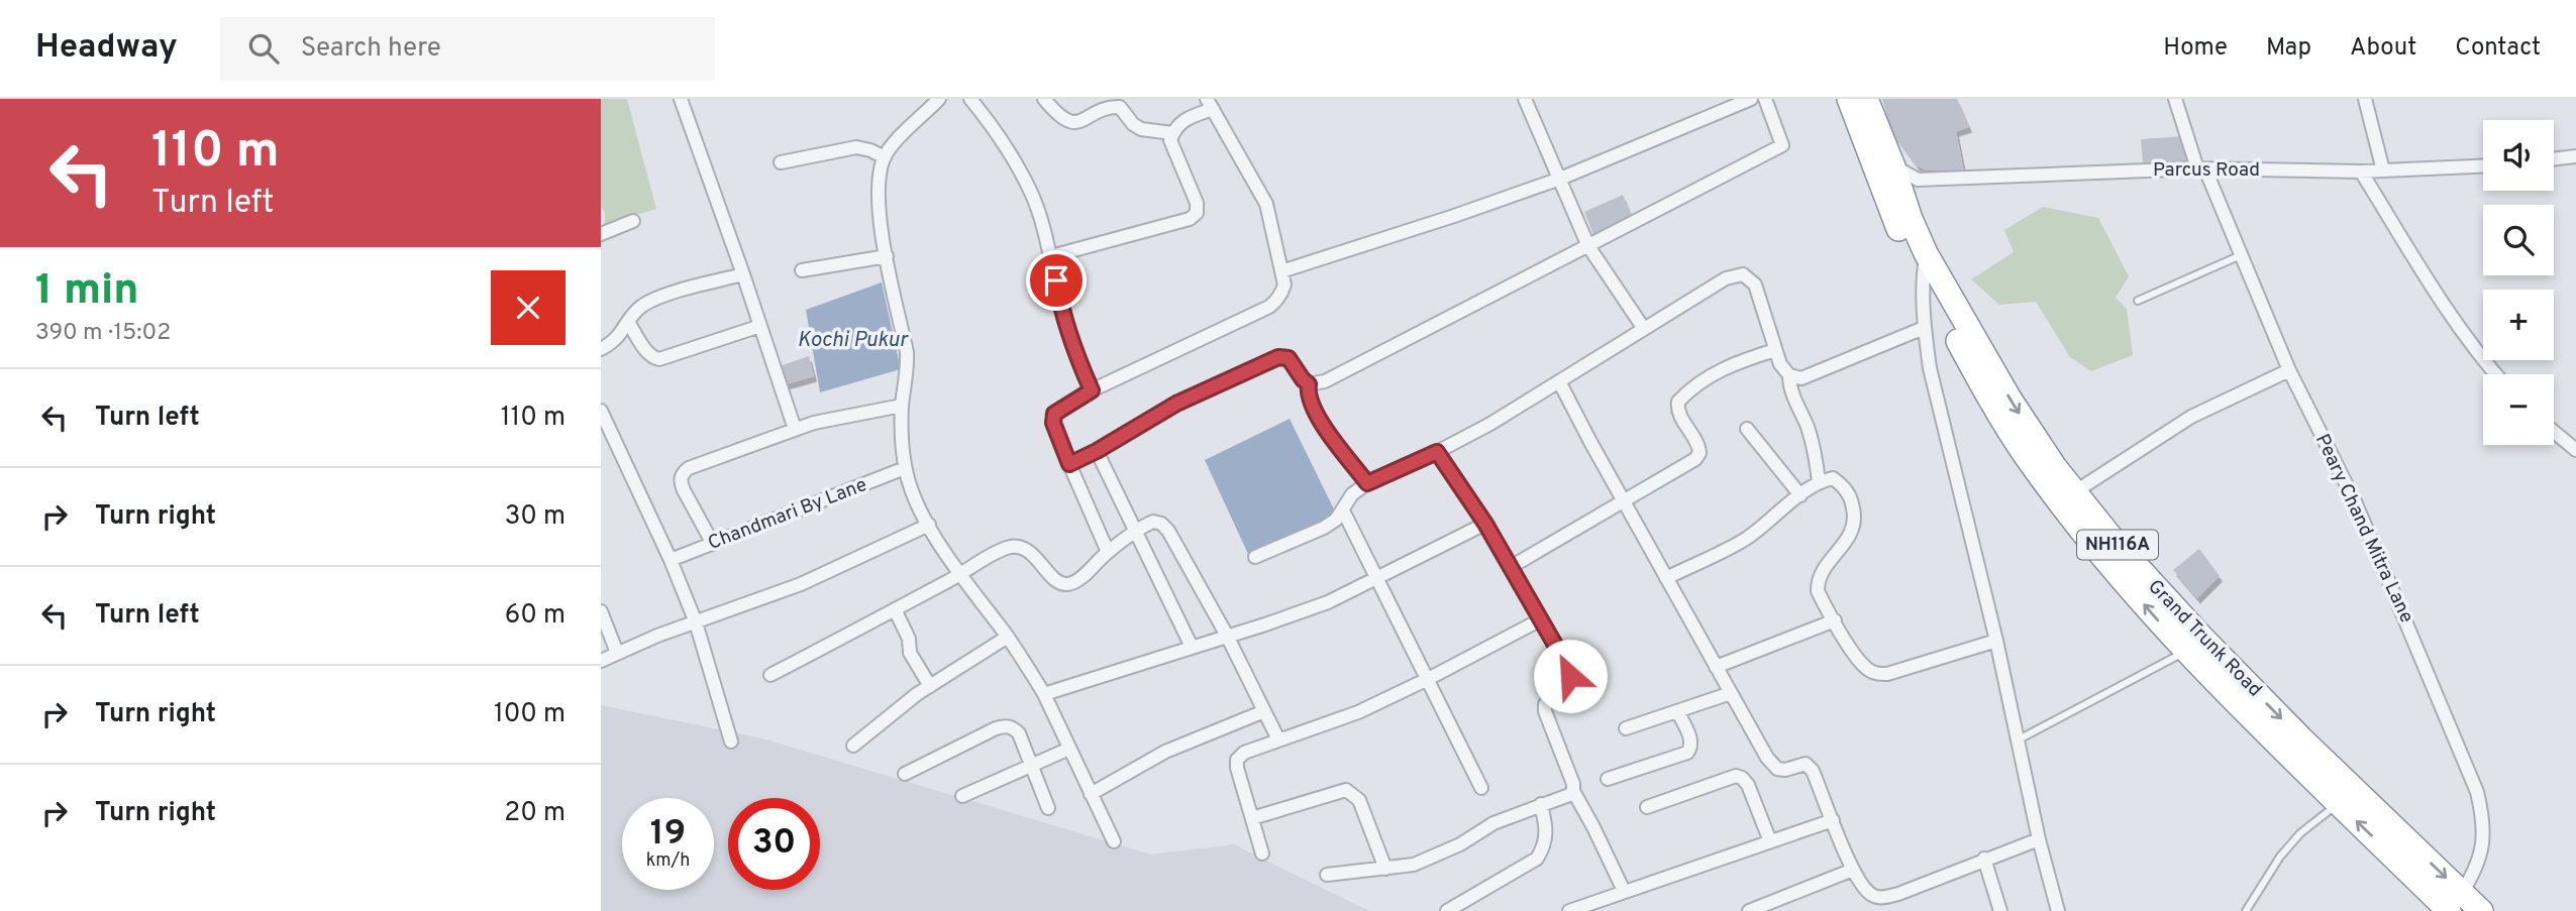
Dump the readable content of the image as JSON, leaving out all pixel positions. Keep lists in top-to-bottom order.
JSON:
{
  "streets": {
    "highway": ["NH116A", "Grand Trunk Road"],
    "street": ["Parcus Road", "Chandmari By Lane", "Peary Chand Mitra Lane"]
  },
  "crossings": [
    ["Parcus Road", "Peary Chand Mitra Lane"],
    ["Parcus Road", "Grand Trunk Road"],
    ["Peary Chand Mitra Lane", "Grand Trunk Road"]
  ],
  "water": ["Kochi Pukur"],
  "page": {
    "header": "Headway",
    "search": "Search here",
    "nav": [
      "Home",
      "Map",
      "About",
      "Contact"
    ],
    "turn": ["110 m", "Turn left"],
    "map_buttons": ["+", "−"],
    "heading": ["1 min", "390 m · 15:02"],
    "list": [
      {
        "name": "Turn left",
        "value": "110 m"
      },
      {
        "name": "Turn right",
        "value": "30 m"
      },
      {
        "name": "Turn left",
        "value": "60 m"
      },
      {
        "name": "Turn right",
        "value": "100 m"
      },
      {
        "name": "Turn right",
        "value": "20 m"
      }
    ],
    "speed": "19 km/h",
    "limit": "30"
  }
}
